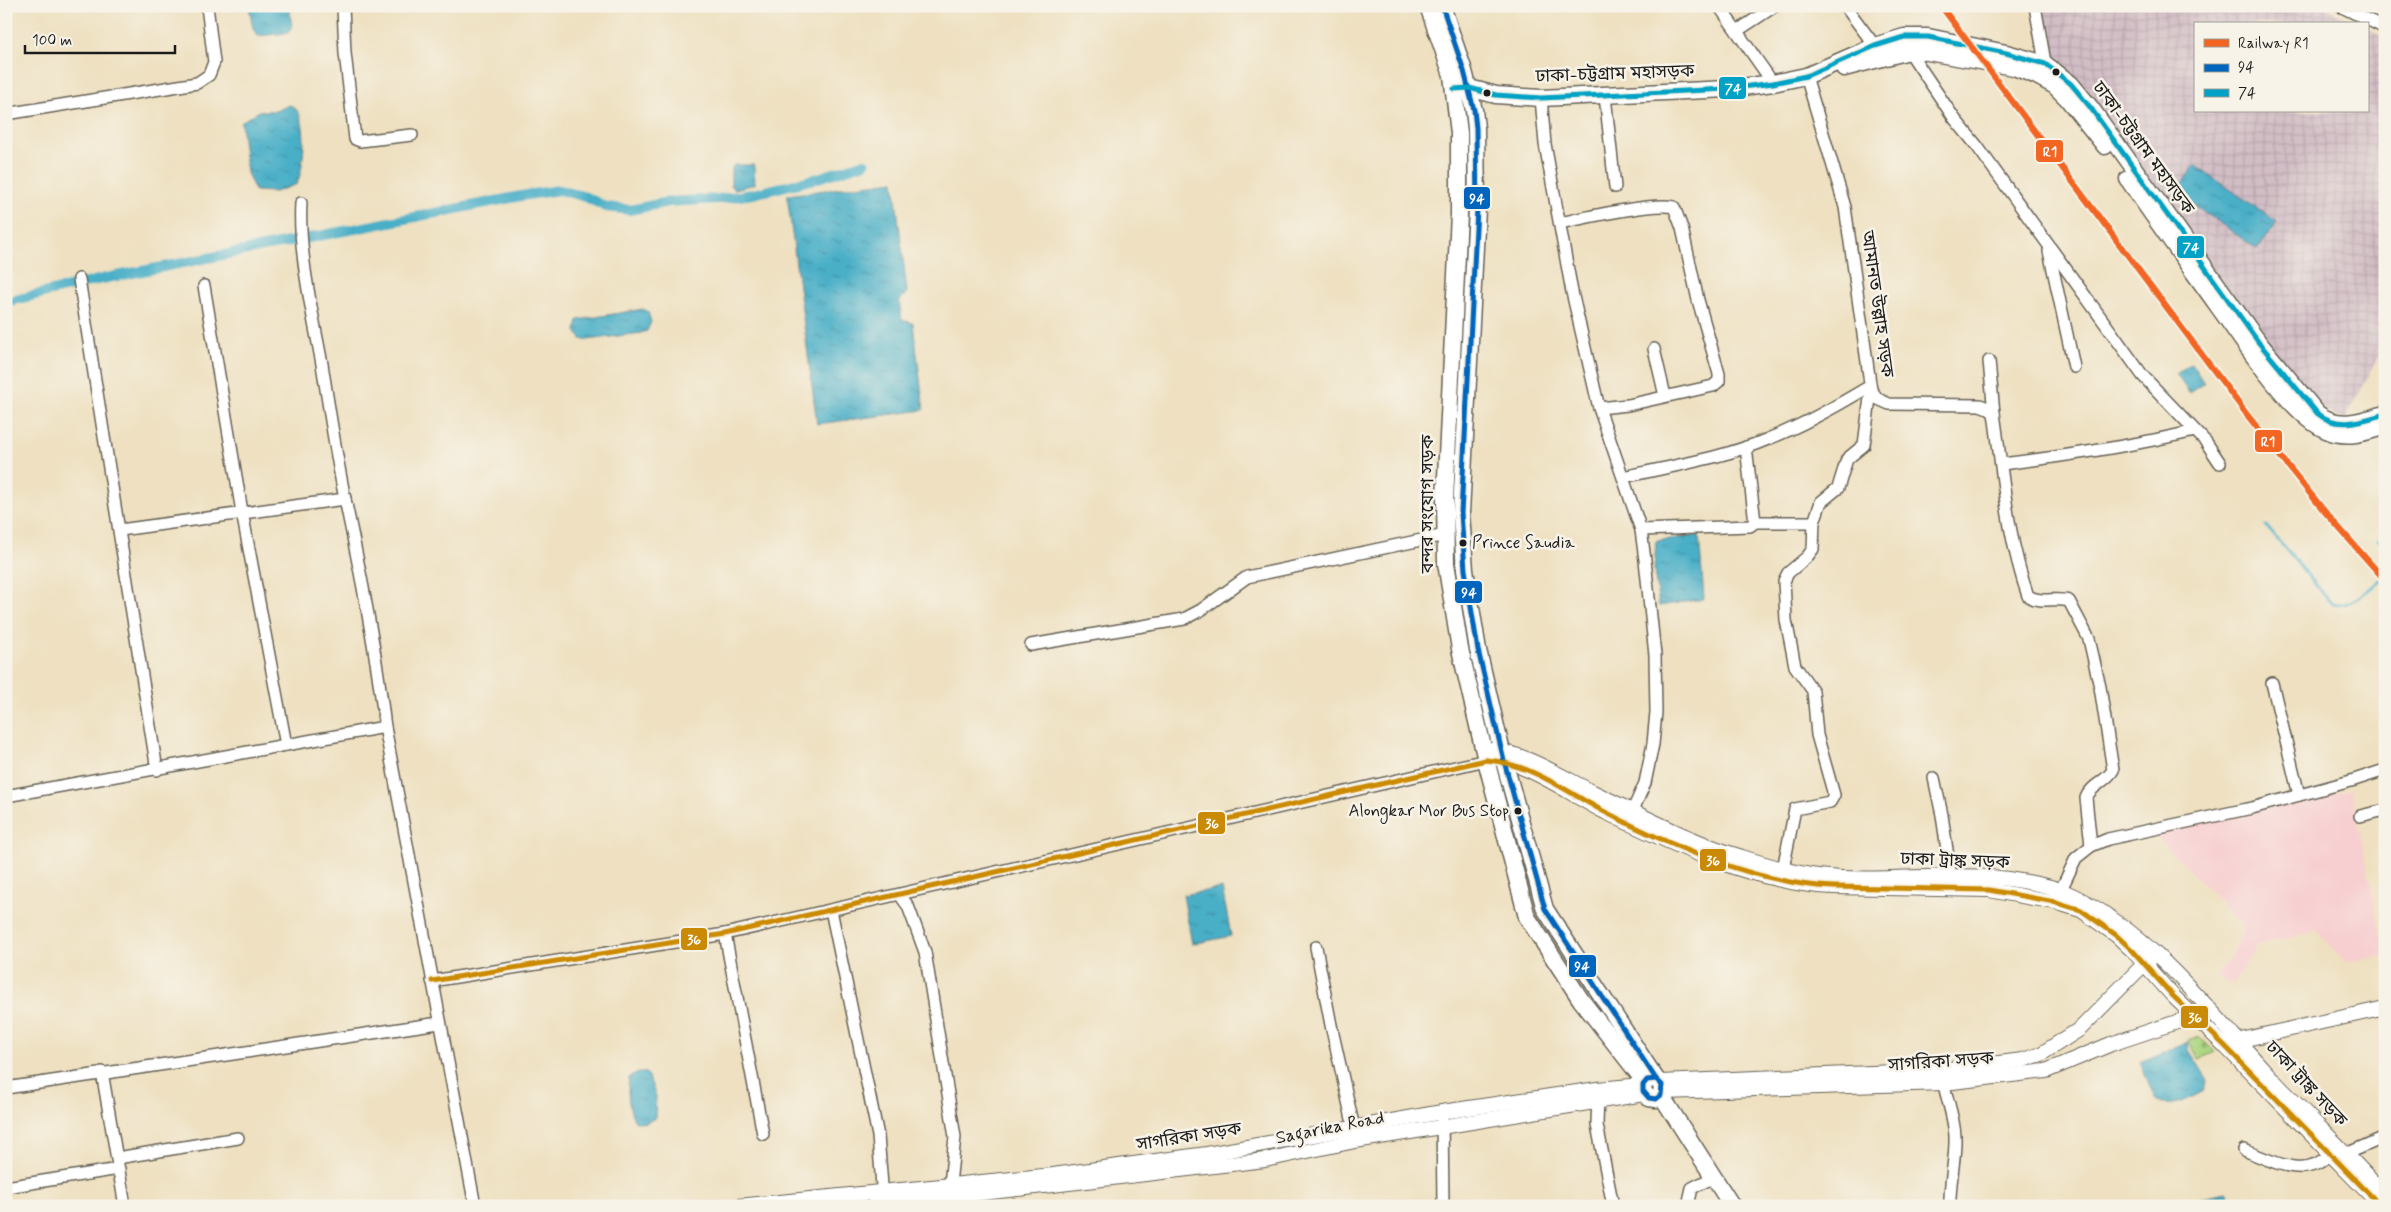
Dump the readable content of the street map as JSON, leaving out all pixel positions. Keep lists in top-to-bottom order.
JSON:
{
  "streets": {
    "highway": ["ঢাকা-চট্টগ্রাম মহাসড়ক", "বন্দর সংযোগ সড়ক"],
    "main road": ["ঢাকা ট্রাঙ্ক সড়ক", "সাগরিকা সড়ক", "Sagarika Road"],
    "street": ["আমানত উল্লাহ সড়ক"]
  },
  "crossings": [
    ["ঢাকা-চট্টগ্রাম মহাসড়ক", "আমানত উল্লাহ সড়ক"],
    ["ঢাকা-চট্টগ্রাম মহাসড়ক", "বন্দর সংযোগ সড়ক"],
    ["বন্দর সংযোগ সড়ক", "ঢাকা ট্রাঙ্ক সড়ক"],
    ["বন্দর সংযোগ সড়ক", "সাগরিকা সড়ক"],
    ["ঢাকা ট্রাঙ্ক সড়ক", "সাগরিকা সড়ক"],
    ["সাগরিকা সড়ক", "Sagarika Road"]
  ],
  "places": ["Prince Saudia", "Alongkar Mor Bus Stop"],
  "lines": [
    "rail line R1",
    "transit line 94",
    "transit line 74",
    "transit line 36"
  ],
  "legend": ["Railway R1", "94", "74"],
  "scale_bar": "100 m"
}
